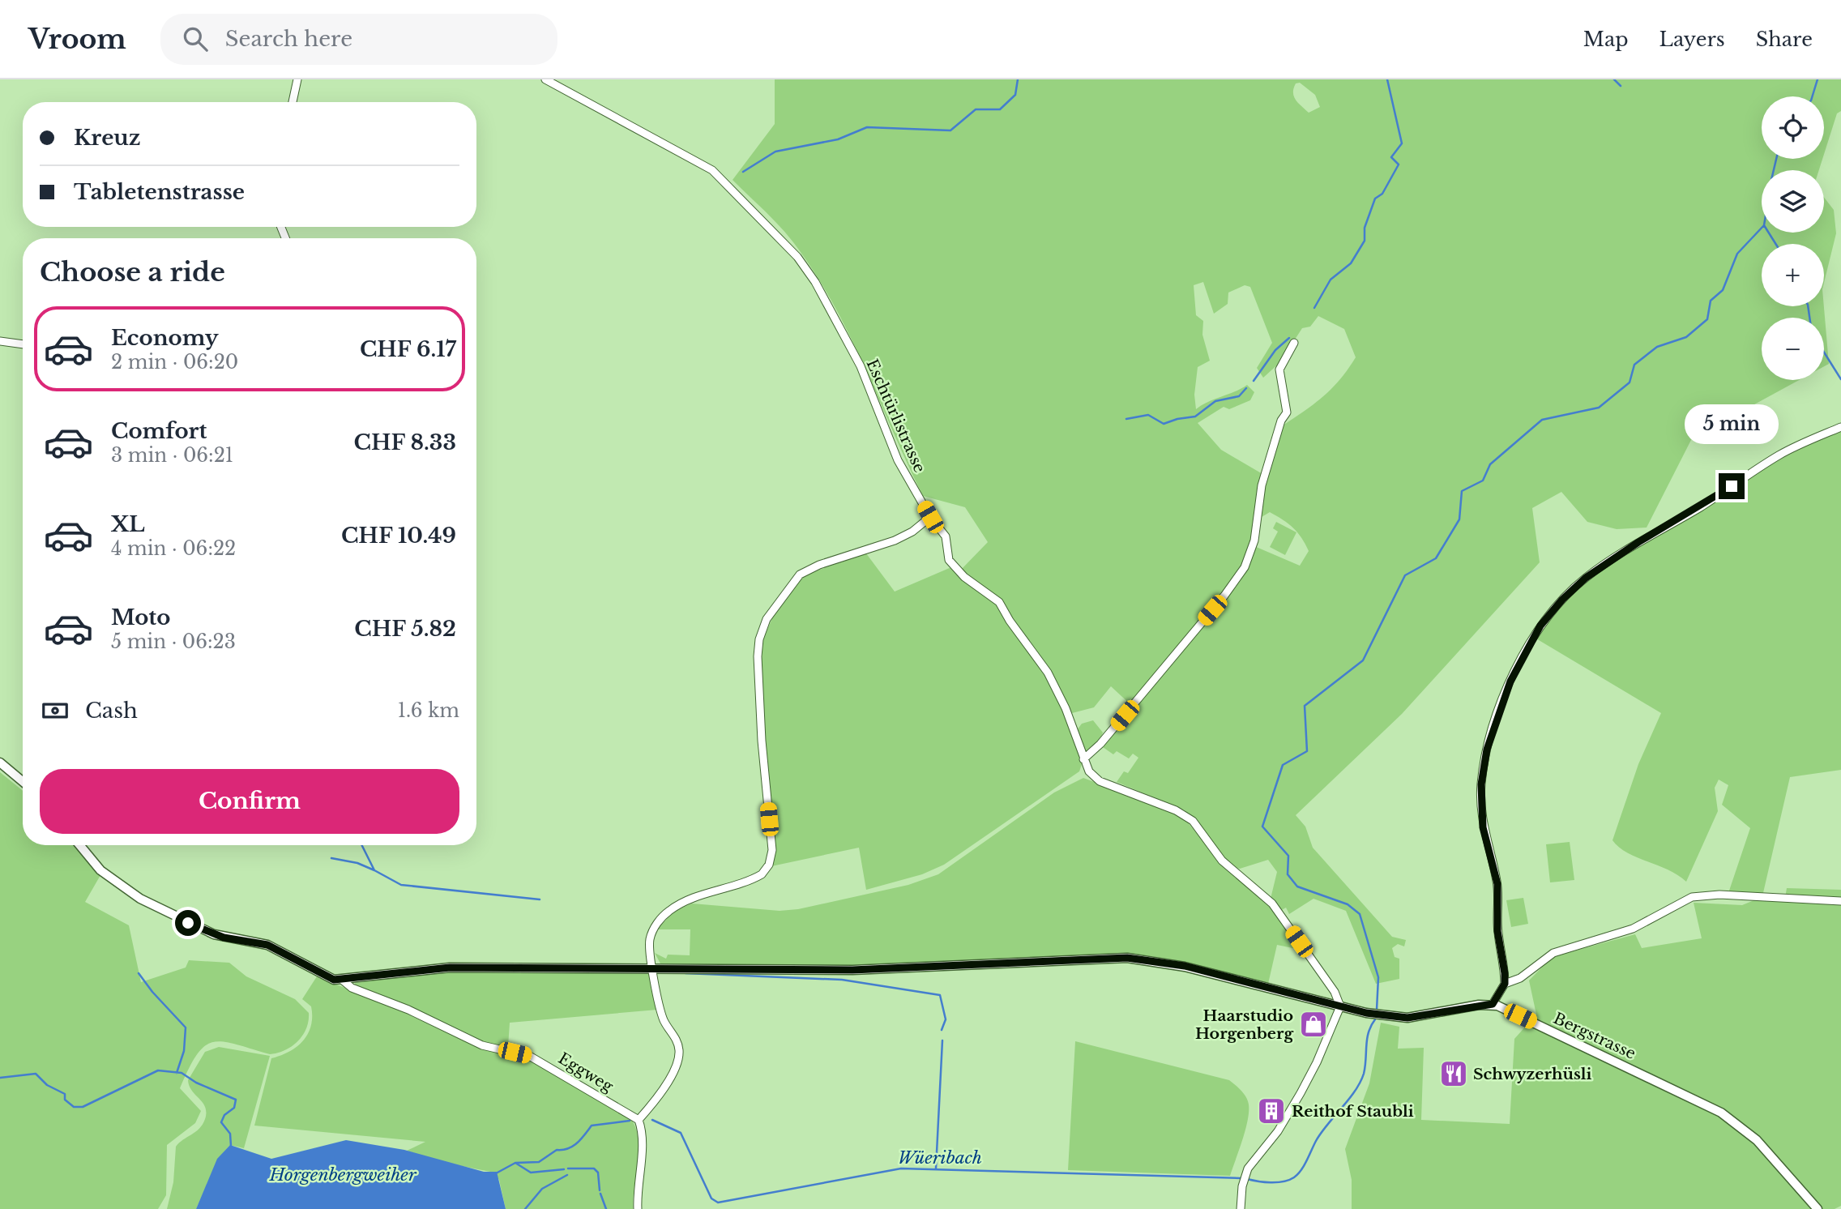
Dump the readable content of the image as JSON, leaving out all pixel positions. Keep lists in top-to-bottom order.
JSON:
{
  "streets": {
    "street": ["Eschtürlistrasse", "Bergstrasse", "Eggweg"]
  },
  "water": ["Wüeribach", "Horgenbergweiher"],
  "places": {
    "shop": ["Haarstudio Horgenberg"],
    "restaurant": ["Schwyzerhüsli"],
    "building": ["Reithof Staubli"]
  },
  "page": {
    "header": "Vroom",
    "search": "Search here",
    "nav": ["Map", "Layers", "Share"],
    "map_buttons": ["+", "−"],
    "banner": ["Kreuz", "Tabletenstrasse"],
    "heading": "Choose a ride",
    "list": [
      {
        "name": "Economy",
        "note": "2 min · 06:20",
        "value": "CHF 6.17"
      },
      {
        "name": "Comfort",
        "note": "3 min · 06:21",
        "value": "CHF 8.33"
      },
      {
        "name": "XL",
        "note": "4 min · 06:22",
        "value": "CHF 10.49"
      },
      {
        "name": "Moto",
        "note": "5 min · 06:23",
        "value": "CHF 5.82"
      }
    ],
    "bubble": "5 min",
    "pay": ["Cash", "1.6 km"],
    "buttons": "Confirm"
  }
}
